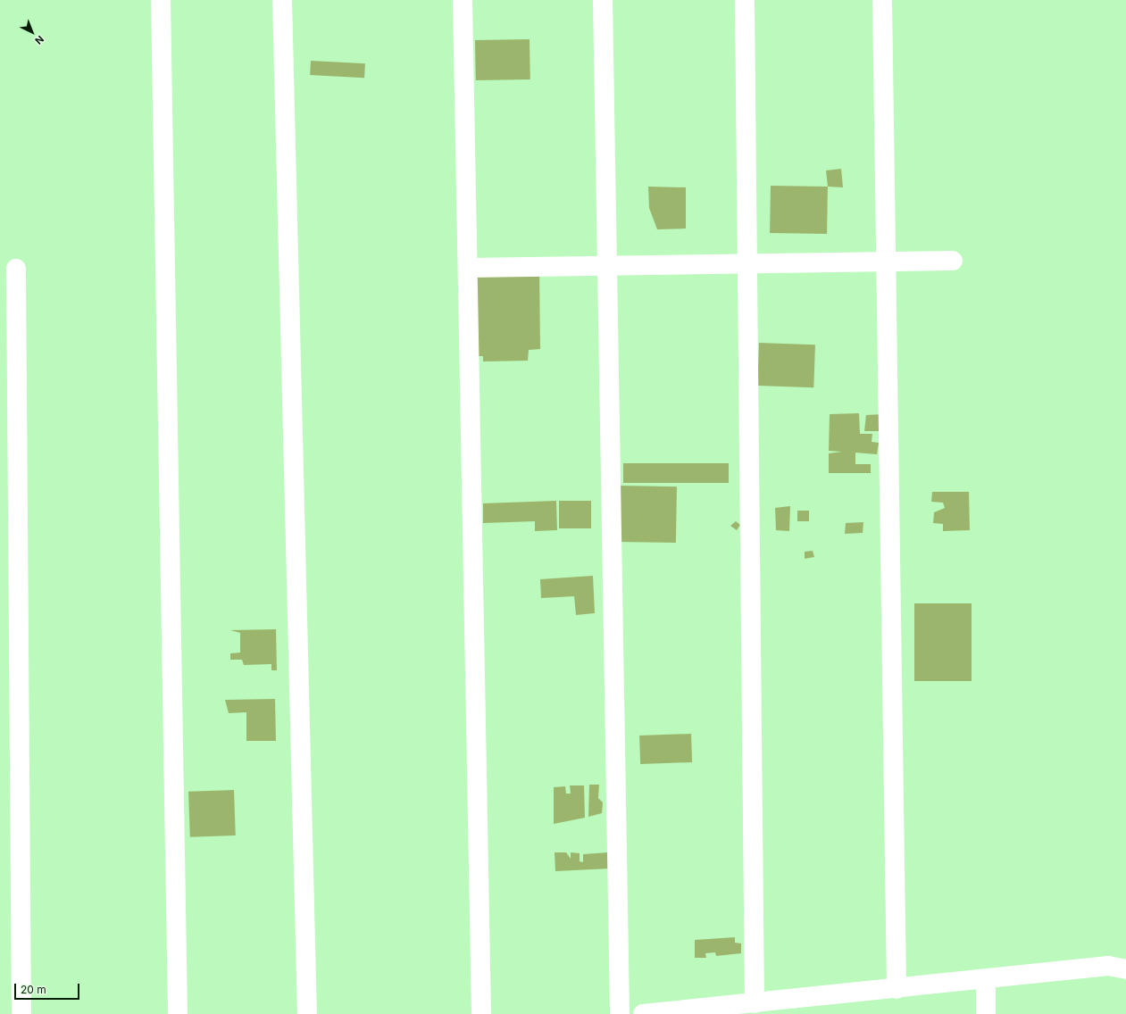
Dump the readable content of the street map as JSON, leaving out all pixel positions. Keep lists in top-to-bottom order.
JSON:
{
  "scale_bar": "20 m",
  "north": "bottom right"
}
